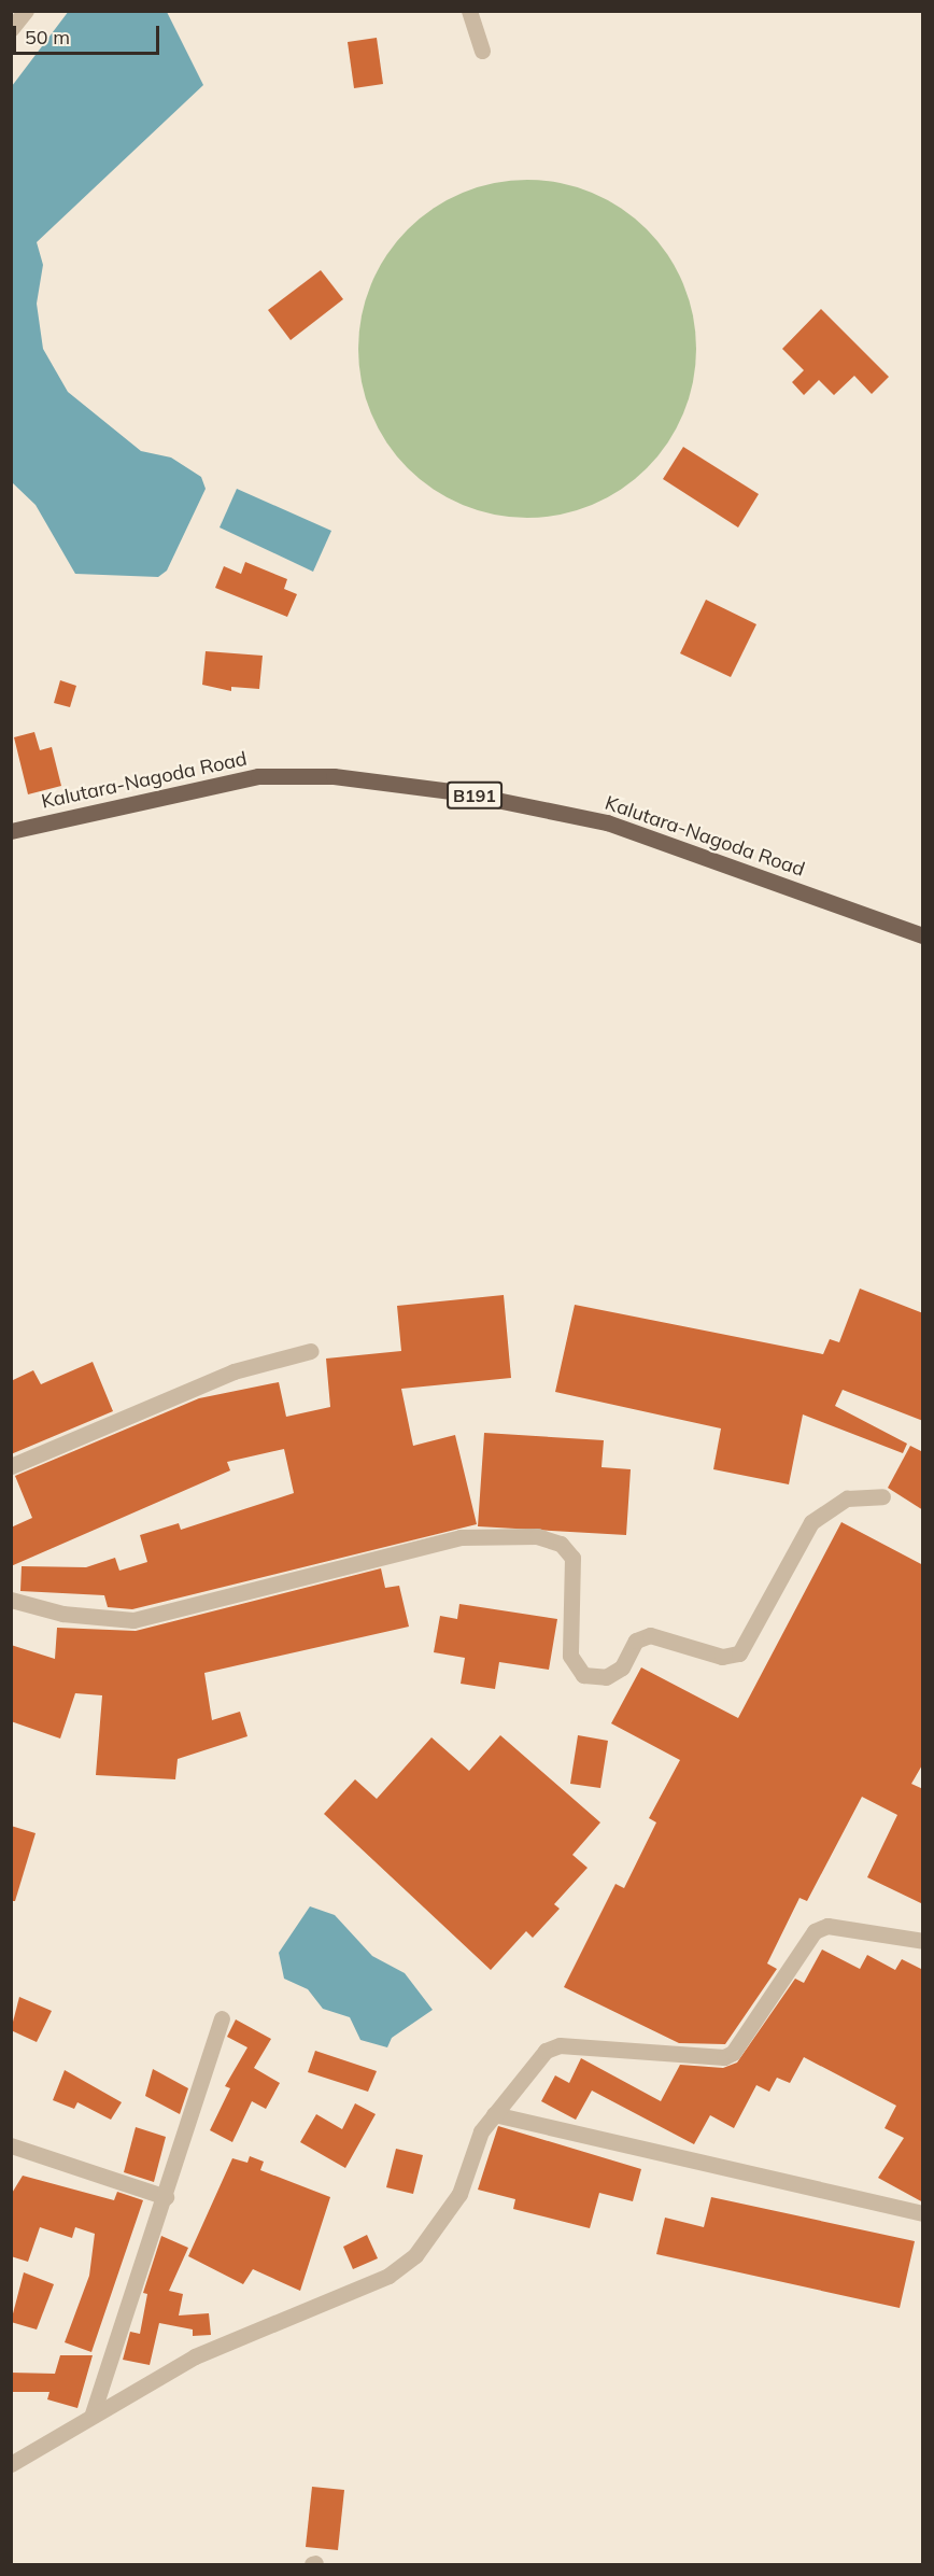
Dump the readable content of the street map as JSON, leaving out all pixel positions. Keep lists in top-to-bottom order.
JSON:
{
  "streets": {
    "main road": ["Kalutara-Nagoda Road", "B191"]
  },
  "scale_bar": "50 m"
}
